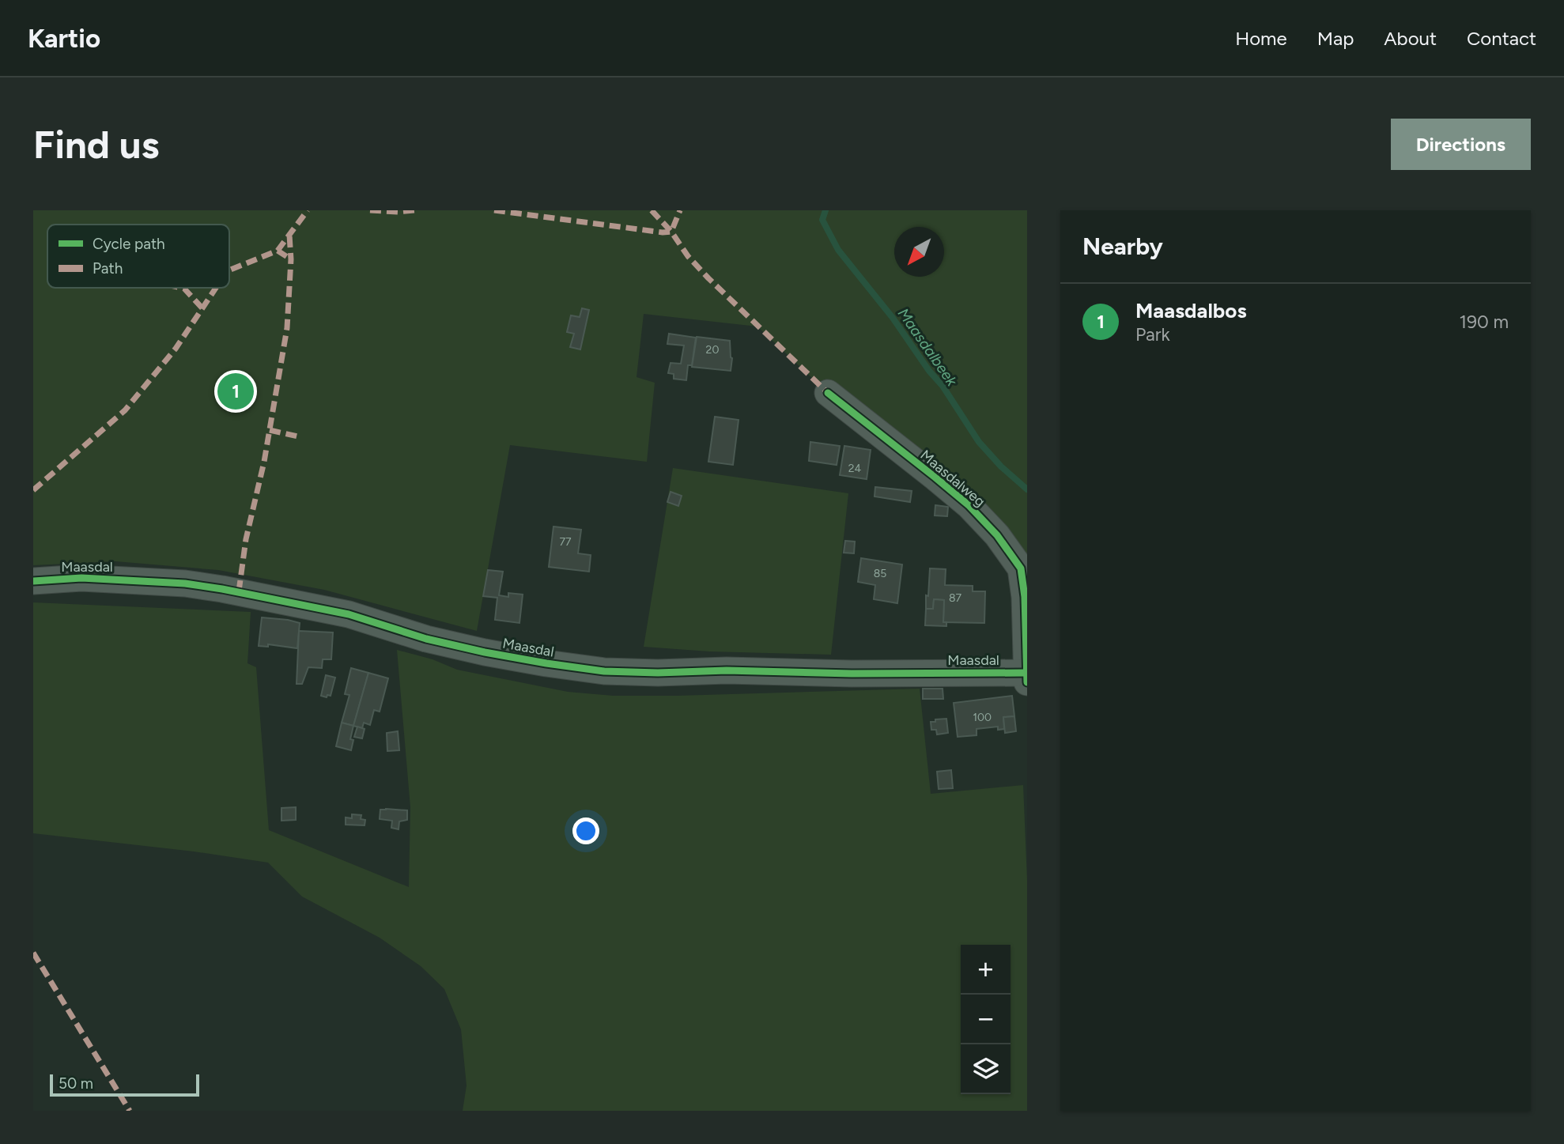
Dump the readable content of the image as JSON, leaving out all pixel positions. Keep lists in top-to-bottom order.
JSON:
{
  "streets": {
    "street": ["Maasdalweg", "Maasdal"]
  },
  "crossings": [
    ["Maasdalweg", "Maasdal"]
  ],
  "water": ["Maasdalbeek"],
  "house_numbers": [
    "20",
    "24",
    "77",
    "85",
    "87",
    "100"
  ],
  "legend": ["Cycle path", "Path"],
  "scale_bar": "50 m",
  "north": "bottom left",
  "page": {
    "header": "Kartio",
    "nav": [
      "Home",
      "Map",
      "About",
      "Contact"
    ],
    "buttons": "Directions",
    "title": "Find us",
    "heading": "Nearby",
    "list": [
      {
        "mark": "1",
        "name": "Maasdalbos",
        "note": "Park",
        "value": "190 m"
      }
    ],
    "pins": "1",
    "map_buttons": ["+", "−"],
    "scale": "50 m"
  }
}
